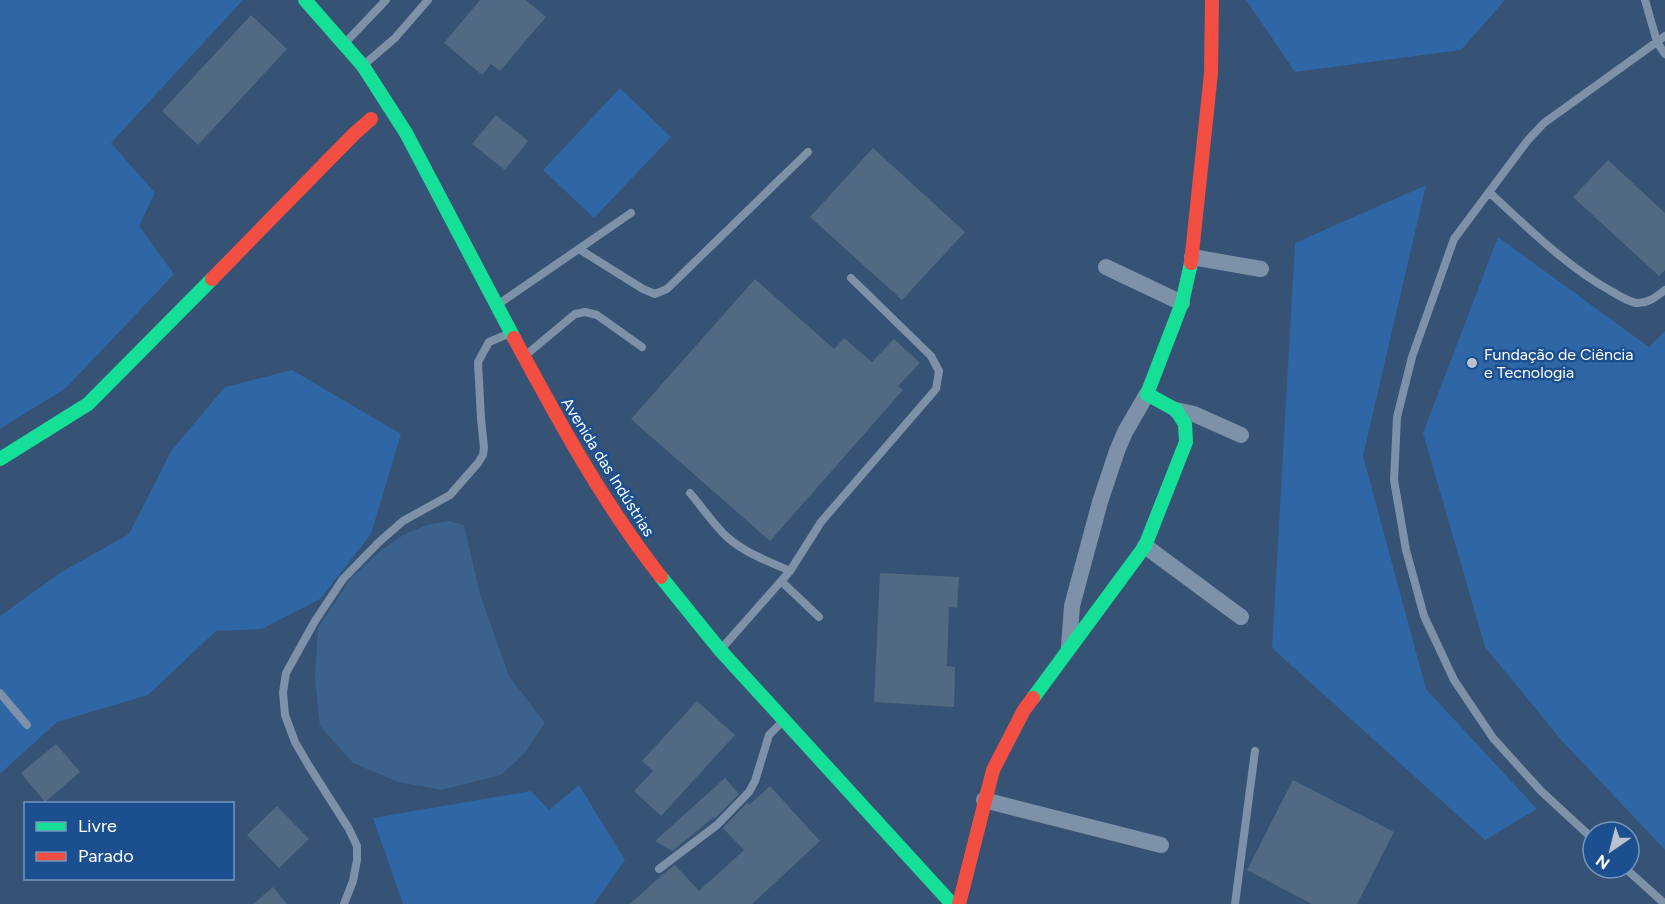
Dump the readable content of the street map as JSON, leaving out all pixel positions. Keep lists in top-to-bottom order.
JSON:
{
  "streets": {
    "street": ["Avenida das Indústrias"]
  },
  "places": ["Fundação de Ciência e Tecnologia"],
  "legend": ["Livre", "Parado"],
  "north": "bottom left"
}
